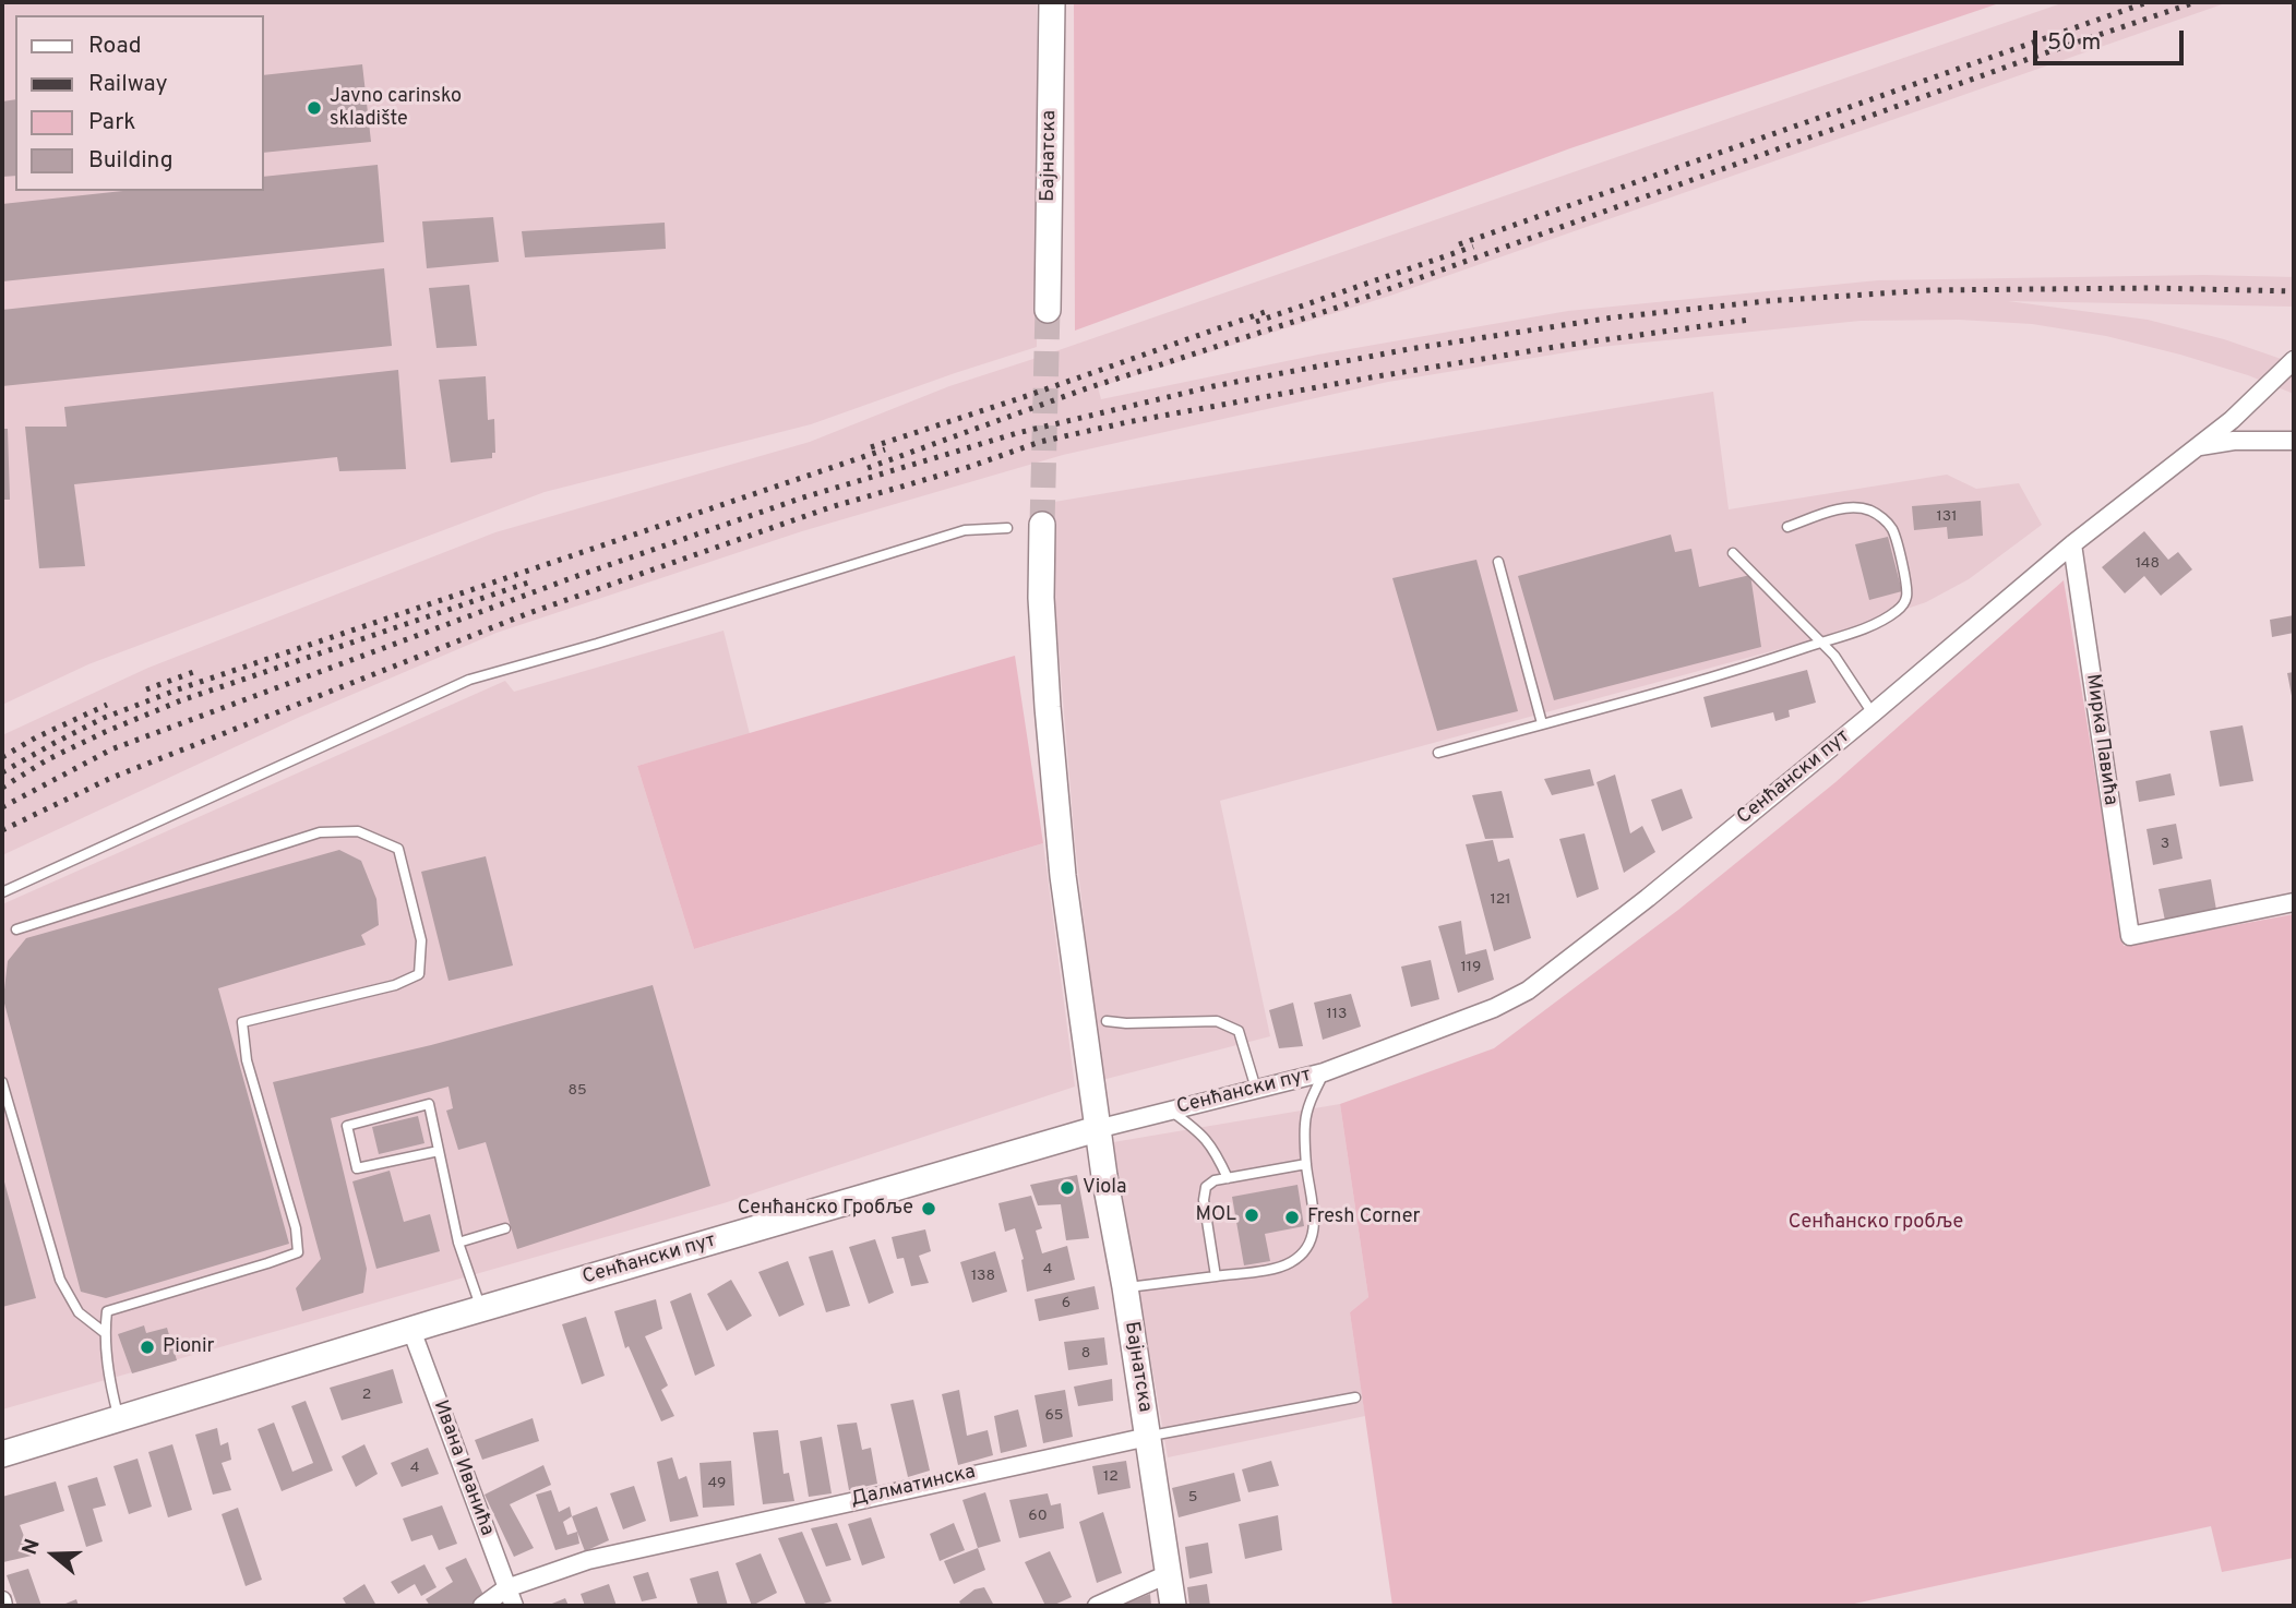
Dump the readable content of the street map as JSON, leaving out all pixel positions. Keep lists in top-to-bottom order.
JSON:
{
  "streets": {
    "main road": ["Бајнатска", "Сенћански пут"],
    "street": ["Мирка Павића", "Ивана Иванића", "Далматинска"]
  },
  "crossings": [
    ["Бајнатска", "Сенћански пут"],
    ["Бајнатска", "Далматинска"],
    ["Мирка Павића", "Сенћански пут"],
    ["Сенћански пут", "Ивана Иванића"],
    ["Ивана Иванића", "Далматинска"]
  ],
  "parks": ["Сенћанско гробље"],
  "places": [
    "Javno carinsko skladište",
    "Viola",
    "Сенћанско Гробље",
    "MOL",
    "Fresh Corner",
    "Pionir"
  ],
  "house_numbers": [
    "131",
    "148",
    "3",
    "121",
    "119",
    "113",
    "85",
    "4",
    "138",
    "6",
    "8",
    "2",
    "65",
    "4",
    "12",
    "49",
    "5",
    "60"
  ],
  "legend": [
    "Road",
    "Railway",
    "Park",
    "Building"
  ],
  "scale_bar": "50 m",
  "north": "left"
}
